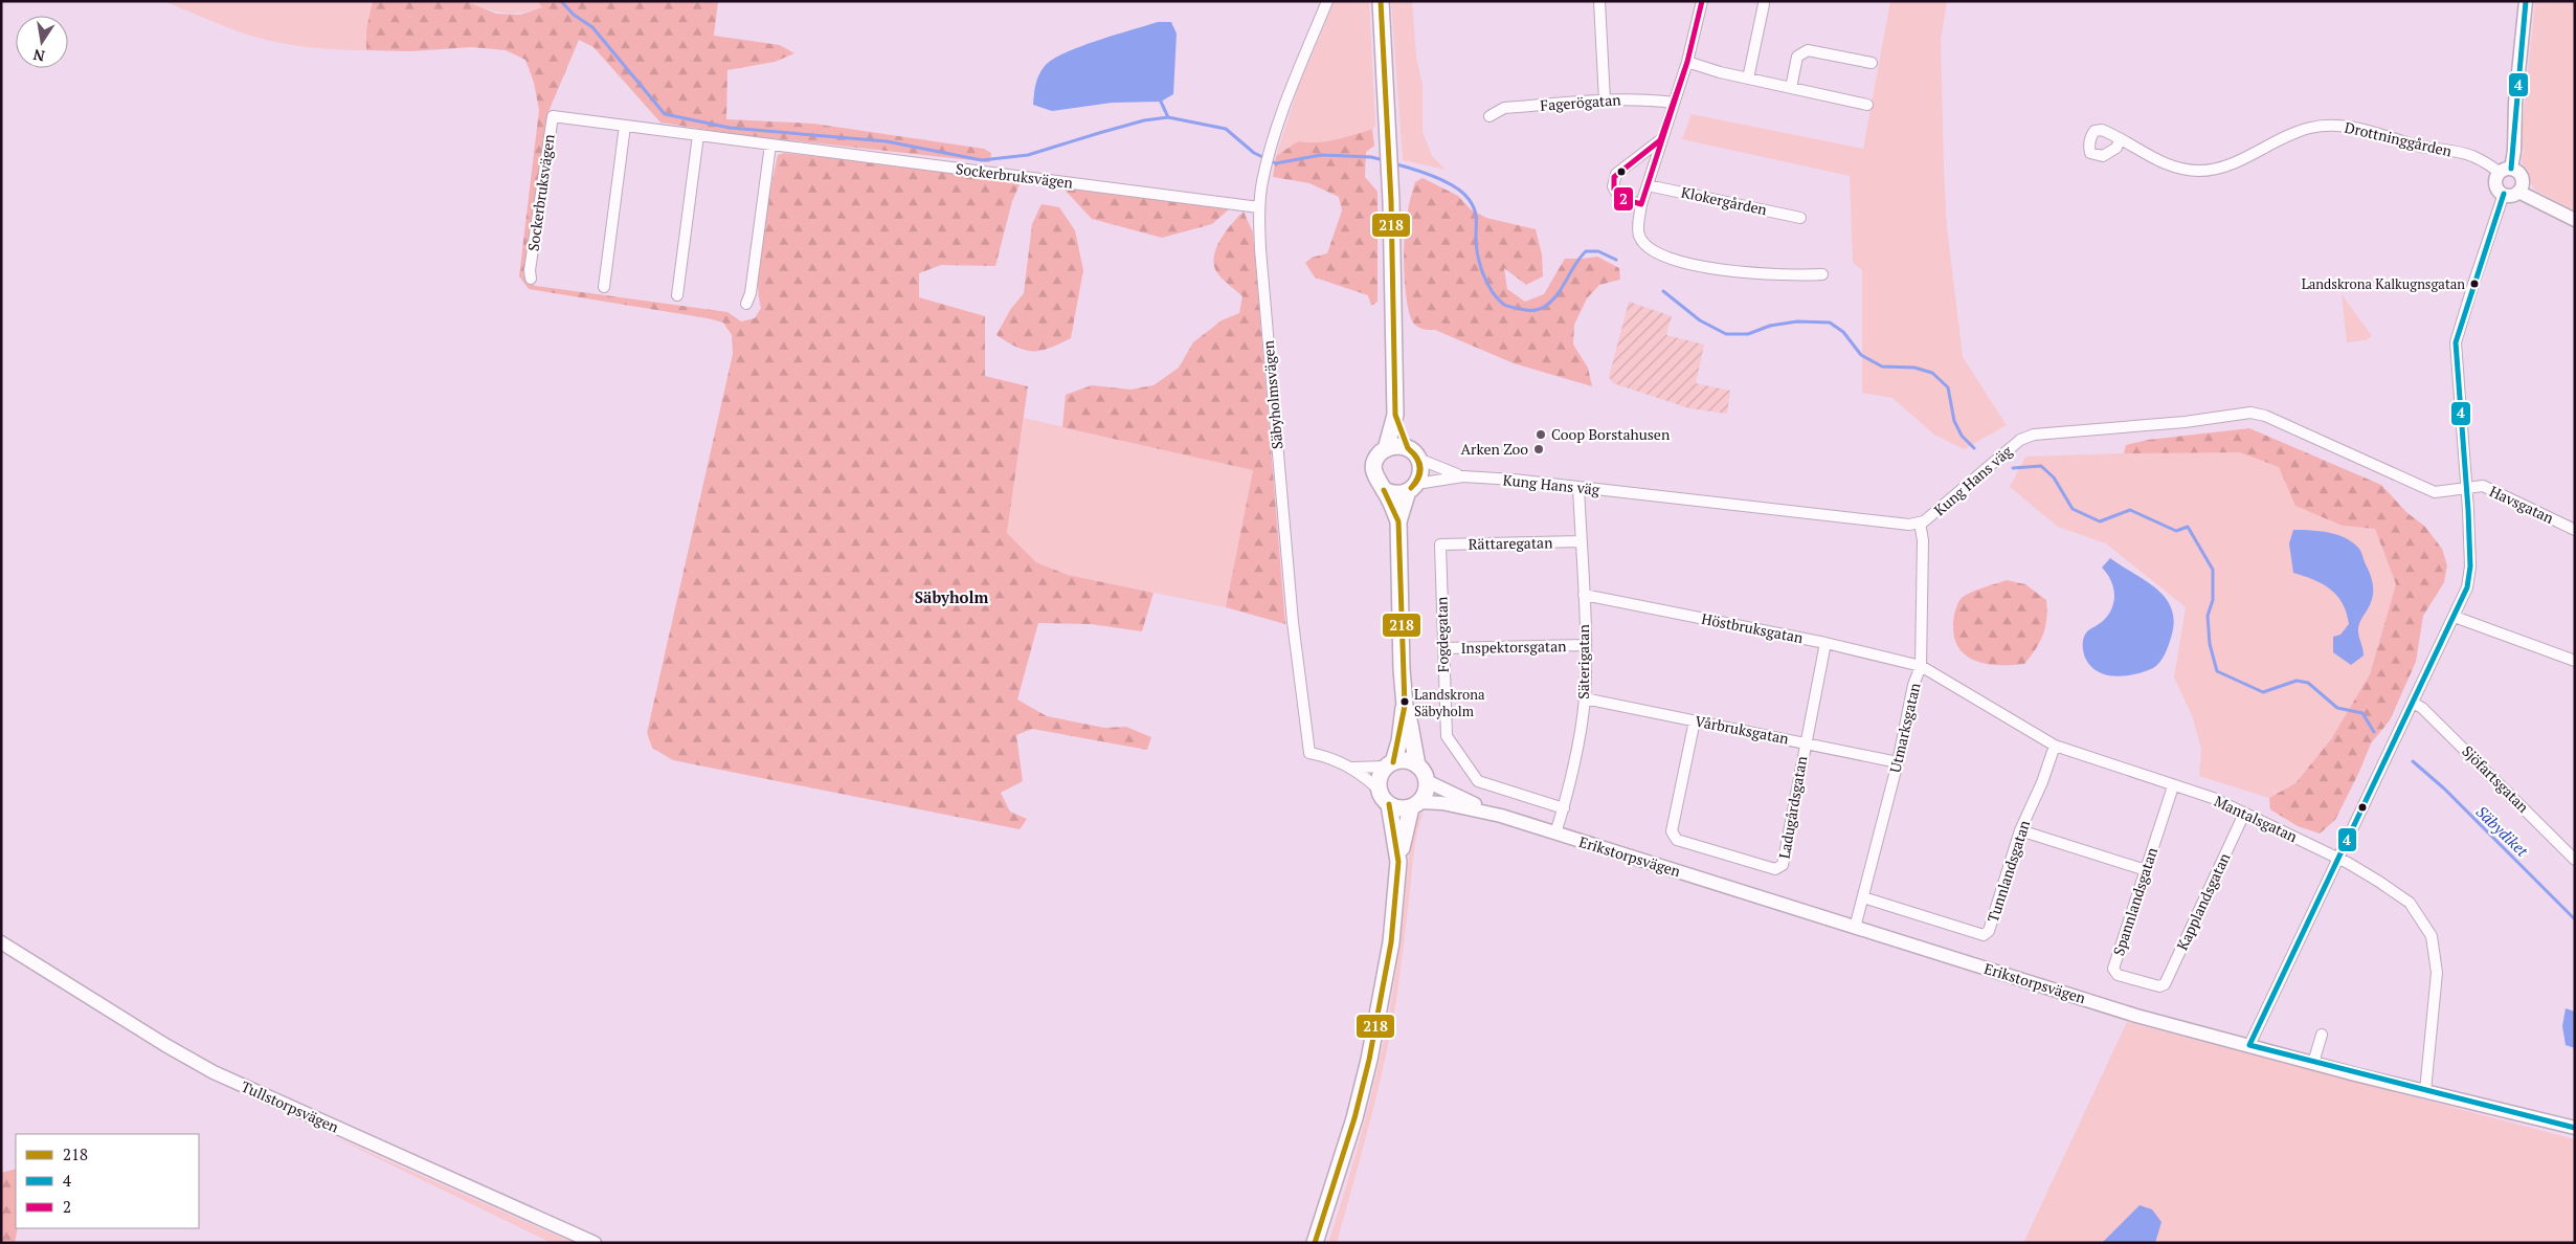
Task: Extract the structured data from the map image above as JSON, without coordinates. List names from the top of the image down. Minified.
{"streets":{"street":["Fagerögatan","Drottninggården","Sockerbruksvägen","Klokergården","Säbyholmsvägen","Kung Hans väg","Havsgatan","Rättaregatan","Höstbruksgatan","Fogdegatan","Inspektorsgatan","Säterigatan","Utmarksgatan","Vårbruksgatan","Sjöfartsgatan","Ladugårdsgatan","Mantalsgatan","Erikstorpsvägen","Tunnlandsgatan","Spannlandsgatan","Kapplandsgatan","Tullstorpsvägen"]},"crossings":[["Sockerbruksvägen","Säbyholmsvägen"],["Säbyholmsvägen","Erikstorpsvägen"],["Kung Hans väg","Havsgatan"],["Kung Hans väg","Säterigatan"],["Kung Hans väg","Utmarksgatan"],["Rättaregatan","Fogdegatan"],["Rättaregatan","Säterigatan"],["Höstbruksgatan","Säterigatan"],["Höstbruksgatan","Utmarksgatan"],["Höstbruksgatan","Ladugårdsgatan"],["Höstbruksgatan","Mantalsgatan"],["Fogdegatan","Inspektorsgatan"],["Fogdegatan","Säterigatan"],["Inspektorsgatan","Säterigatan"],["Säterigatan","Vårbruksgatan"],["Säterigatan","Erikstorpsvägen"],["Utmarksgatan","Vårbruksgatan"],["Utmarksgatan","Mantalsgatan"],["Utmarksgatan","Erikstorpsvägen"],["Utmarksgatan","Tunnlandsgatan"],["Vårbruksgatan","Ladugårdsgatan"],["Mantalsgatan","Erikstorpsvägen"],["Mantalsgatan","Tunnlandsgatan"],["Mantalsgatan","Spannlandsgatan"],["Mantalsgatan","Kapplandsgatan"],["Spannlandsgatan","Kapplandsgatan"]],"districts":["Säbyholm"],"water":["Säbydiket"],"places":["Landskrona Kalkugnsgatan","Coop Borstahusen","Arken Zoo","Landskrona Säbyholm"],"lines":["transit line 218","transit line 4","transit line 2"],"legend":["218","4","2"],"north":"bottom"}
